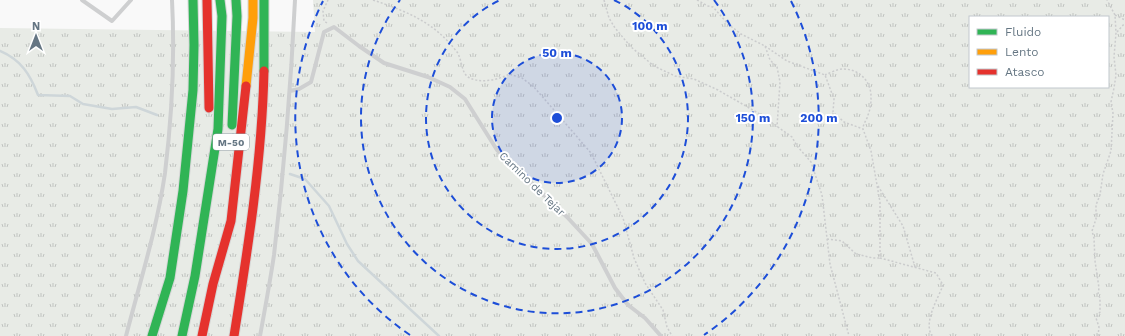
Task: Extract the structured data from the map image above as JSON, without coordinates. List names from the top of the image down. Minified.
{"streets":{"highway":["M-50"],"lane":["Camino de Tejar"]},"legend":["Fluido","Lento","Atasco"],"north":"top","rings":["100 m","50 m","150 m","200 m"]}
